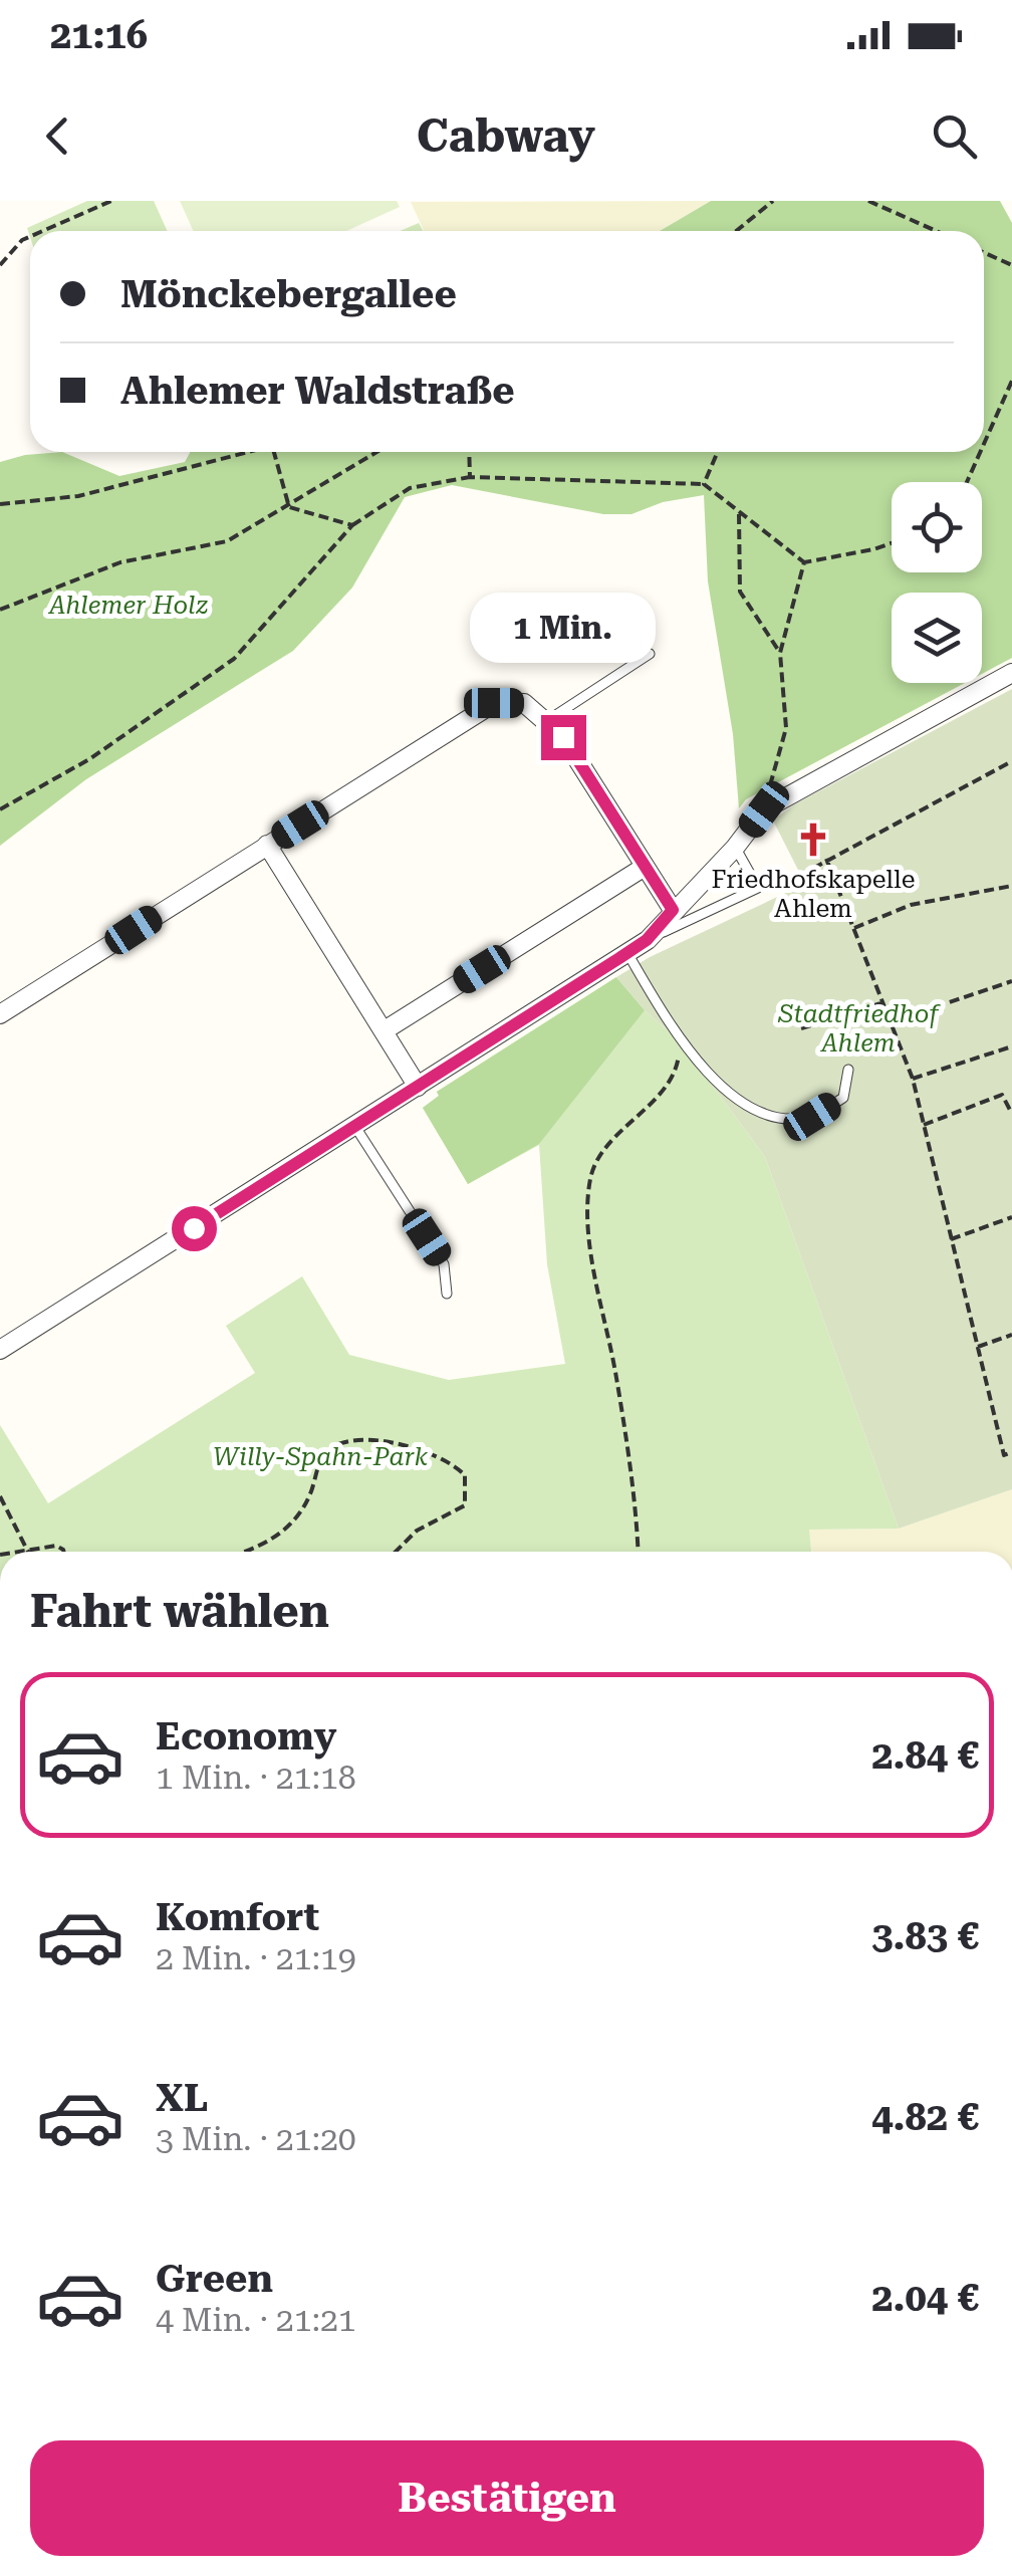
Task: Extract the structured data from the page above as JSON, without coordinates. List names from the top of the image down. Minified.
{"parks":["Ahlemer Holz","Stadtfriedhof Ahlem","Willy-Spahn-Park"],"places":{"church":["Friedhofskapelle Ahlem"]},"page":{"status":"21:16","header":"Cabway","banner":["Mönckebergallee","Ahlemer Waldstraße"],"bubble":"1 Min.","heading":"Fahrt wählen","list":[{"name":"Economy","note":"1 Min. · 21:18","value":"2.84 €"},{"name":"Komfort","note":"2 Min. · 21:19","value":"3.83 €"},{"name":"XL","note":"3 Min. · 21:20","value":"4.82 €"},{"name":"Green","note":"4 Min. · 21:21","value":"2.04 €"}],"buttons":"Bestätigen"}}
